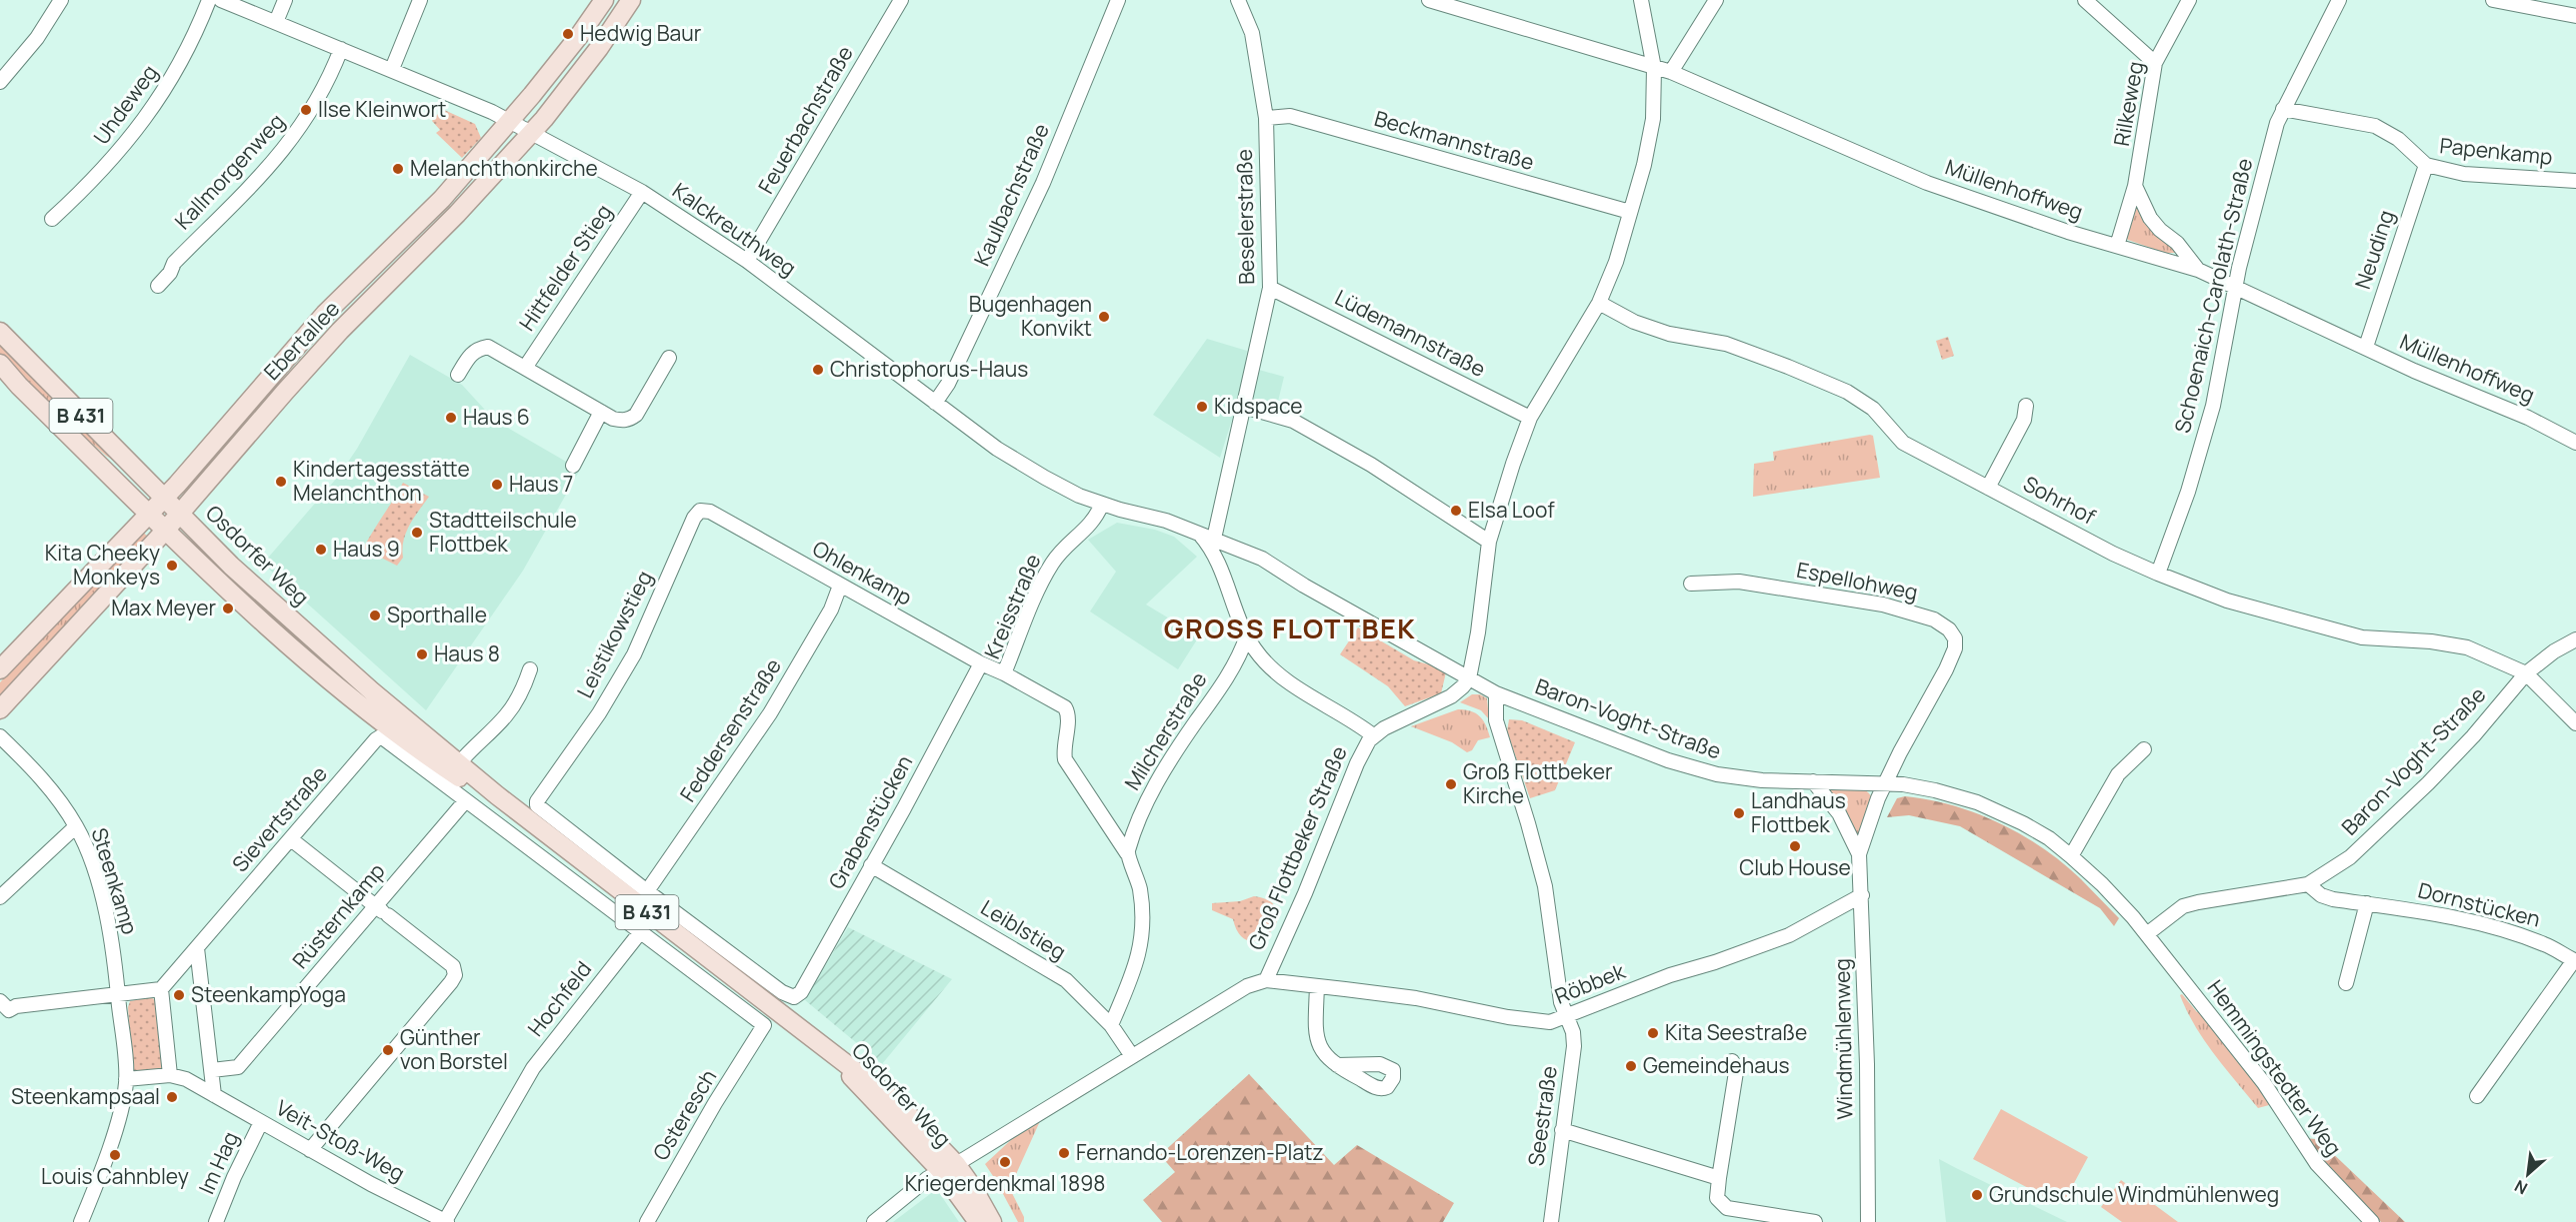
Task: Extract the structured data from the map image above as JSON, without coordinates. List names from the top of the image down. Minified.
{"streets":{"main road":["Ebertallee","B 431","Osdorfer Weg"],"street":["Rilkeweg","Uhdeweg","Feuerbachstraße","Beckmannstraße","Papenkamp","Kallmorgenweg","Müllenhoffweg","Kaulbachstraße","Beselerstraße","Kalckreuthweg","Neuding","Hittfelder Stieg","Schoenaich-Carolath-Straße","Lüdemannstraße","Sohrhof","Ohlenkamp","Espellohweg","Kreisstraße","Leistikowstieg","Baron-Voght-Straße","Feddersenstraße","Milcherstraße","Sievertstraße","Grabenstücken","Groß Flottbeker Straße","Steenkamp","Dornstücken","Rüsternkamp","Leiblstieg","Röbbek","Hochfeld","Windmühlenweg","Hemmingstedter Weg","Osteresch","Seestraße","Veit-Stoß-Weg","Im Hag"]},"crossings":[["Rilkeweg","Müllenhoffweg"],["Feuerbachstraße","Kalckreuthweg"],["Beckmannstraße","Beselerstraße"],["Papenkamp","Neuding"],["Papenkamp","Schoenaich-Carolath-Straße"],["Kallmorgenweg","Kalckreuthweg"],["Müllenhoffweg","Neuding"],["Müllenhoffweg","Schoenaich-Carolath-Straße"],["Kaulbachstraße","Kalckreuthweg"],["Beselerstraße","Lüdemannstraße"],["Beselerstraße","Baron-Voght-Straße"],["Kalckreuthweg","Hittfelder Stieg"],["Kalckreuthweg","Ebertallee"],["Kalckreuthweg","Kreisstraße"],["Kalckreuthweg","Baron-Voght-Straße"],["Schoenaich-Carolath-Straße","Sohrhof"],["Ebertallee","Osdorfer Weg"],["B 431","Osdorfer Weg"],["B 431","Groß Flottbeker Straße"],["Sohrhof","Baron-Voght-Straße"],["Osdorfer Weg","Groß Flottbeker Straße"],["Ohlenkamp","Kreisstraße"],["Ohlenkamp","Leistikowstieg"],["Ohlenkamp","Feddersenstraße"],["Ohlenkamp","Grabenstücken"],["Espellohweg","Baron-Voght-Straße"],["Espellohweg","Windmühlenweg"],["Kreisstraße","Milcherstraße"],["Leistikowstieg","Feddersenstraße"],["Baron-Voght-Straße","Groß Flottbeker Straße"],["Baron-Voght-Straße","Dornstücken"],["Baron-Voght-Straße","Windmühlenweg"],["Baron-Voght-Straße","Hemmingstedter Weg"],["Baron-Voght-Straße","Seestraße"],["Grabenstücken","Leiblstieg"],["Groß Flottbeker Straße","Leiblstieg"],["Groß Flottbeker Straße","Röbbek"],["Röbbek","Windmühlenweg"],["Röbbek","Seestraße"],["Hochfeld","Osteresch"],["Hochfeld","Veit-Stoß-Weg"],["Veit-Stoß-Weg","Im Hag"]],"districts":["GROSS FLOTTBEK"],"places":["Hedwig Baur","Ilse Kleinwort","Melanchthonkirche","Bugenhagen Konvikt","Christophorus-Haus","Kidspace","Haus 6","Kindertagesstätte Melanchthon","Haus 7","Elsa Loof","Stadtteilschule Flottbek","Haus 9","Kita Cheeky Monkeys","Max Meyer","Sporthalle","Haus 8","Groß Flottbeker Kirche","Landhaus Flottbek","Club House","SteenkampYoga","Kita Seestraße","Günther von Borstel","Gemeindehaus","Steenkampsaal","Fernando-Lorenzen-Platz","Louis Cahnbley","Kriegerdenkmal 1898","Grundschule Windmühlenweg"],"north":"bottom left"}
